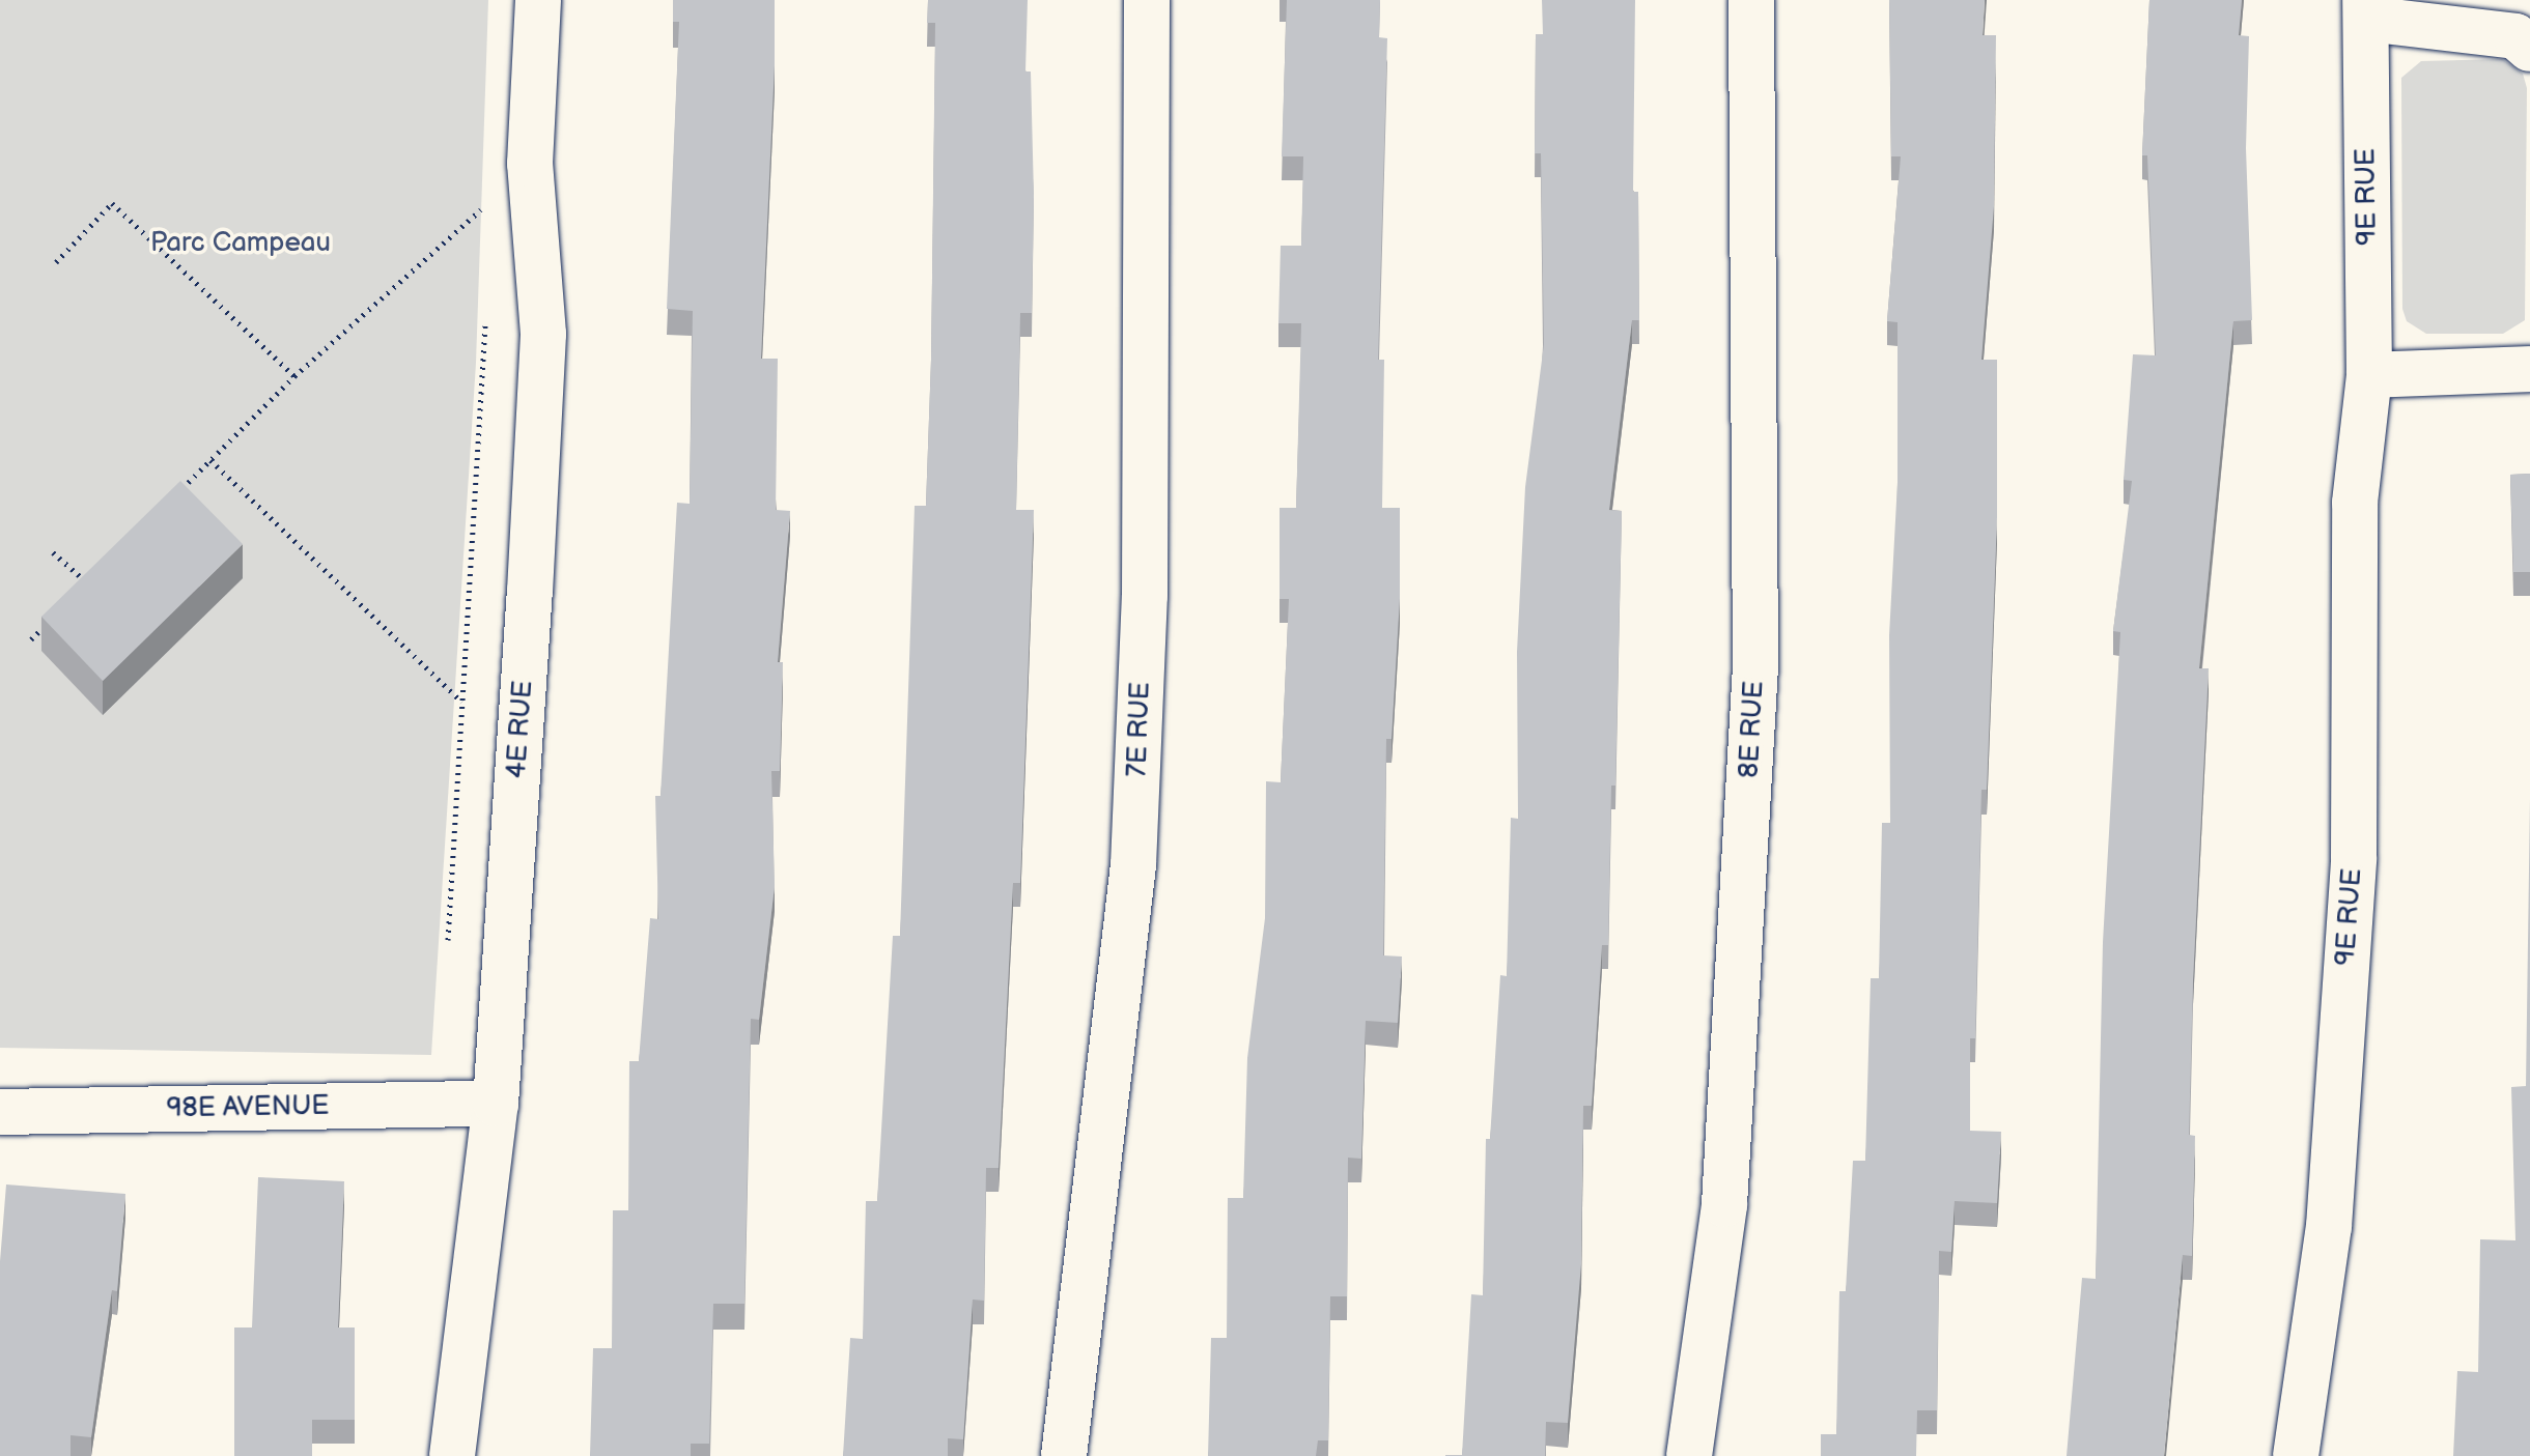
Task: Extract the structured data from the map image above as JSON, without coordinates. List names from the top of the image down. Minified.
{"streets":{"street":["9E RUE","4E RUE","7E RUE","8E RUE","98E AVENUE"]},"crossings":[["4E RUE","98E AVENUE"]],"parks":["Parc Campeau"]}
